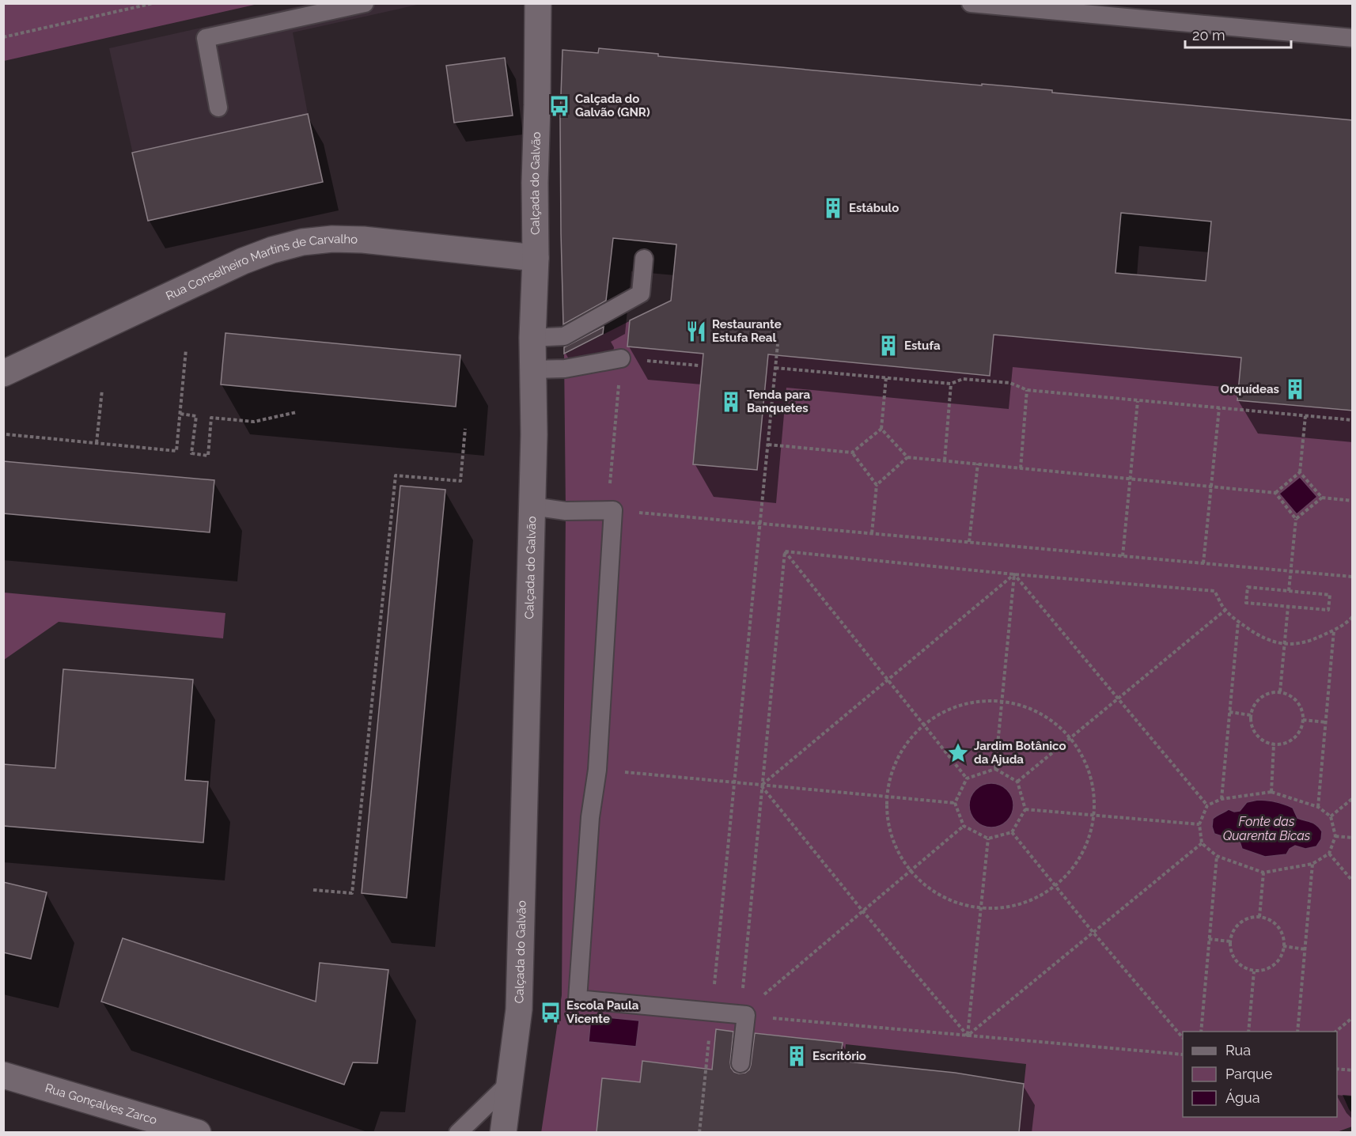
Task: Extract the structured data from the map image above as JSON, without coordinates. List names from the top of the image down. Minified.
{"streets":{"street":["Calçada do Galvão","Rua Conselheiro Martins de Carvalho","Rua Gonçalves Zarco"]},"crossings":[["Calçada do Galvão","Rua Conselheiro Martins de Carvalho"]],"water":["Fonte das Quarenta Bicas"],"places":{"bus stop":["Calçada do Galvão (GNR)","Escola Paula Vicente"],"building":["Estábulo","Estufa","Orquídeas","Tenda para Banquetes","Escritório"],"restaurant":["Restaurante Estufa Real"],"place":["Jardim Botânico da Ajuda"]},"legend":["Rua","Parque","Água"],"scale_bar":"20 m"}
